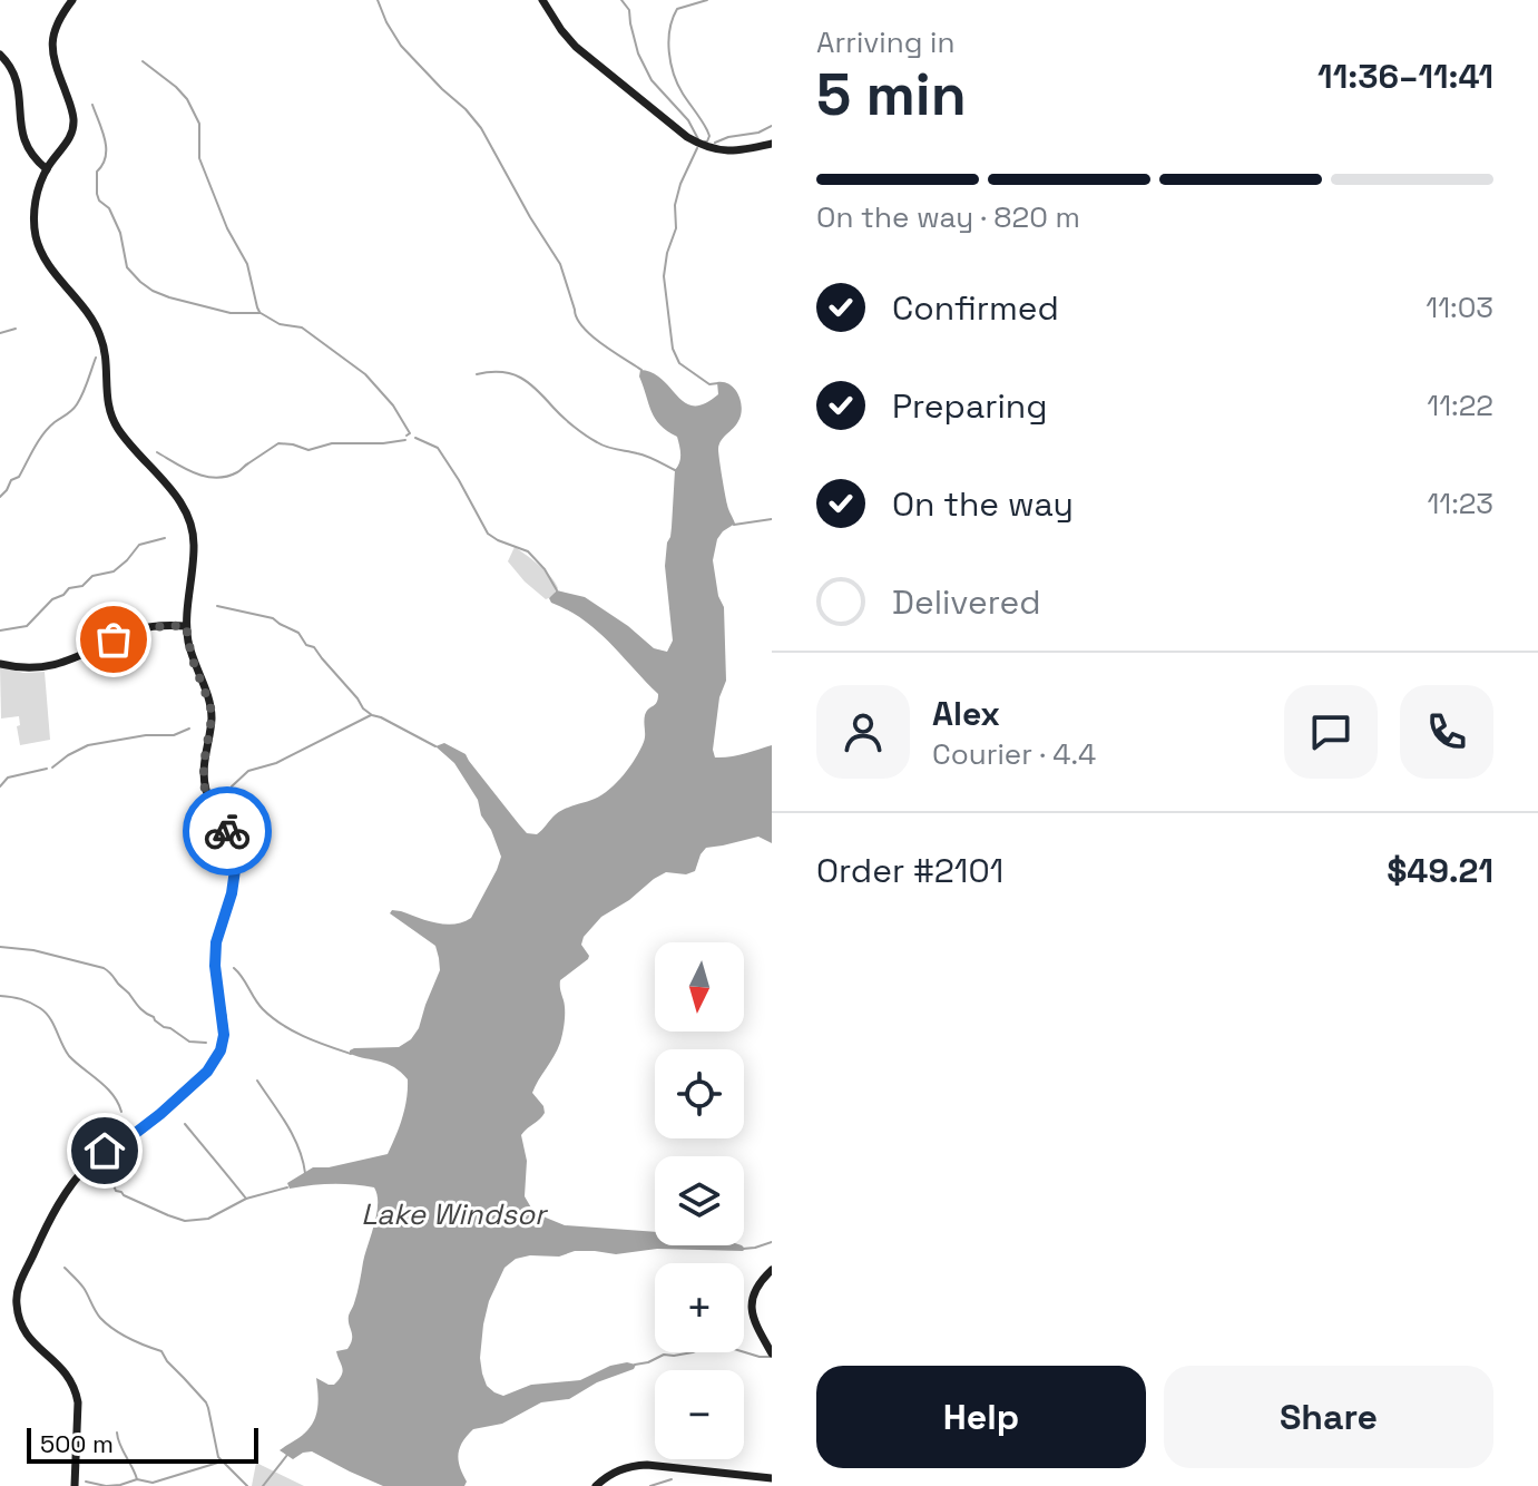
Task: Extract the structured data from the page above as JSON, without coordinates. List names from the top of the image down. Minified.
{"water":["Lake Windsor"],"scale_bar":"500 m","north":"bottom","page":{"heading":["5 min","Arriving in","11:36–11:41"],"panel":["Alex","Courier · 4.4","Order #2101","$49.21"],"bar":"On the way · 820 m","list":[["Confirmed","11:03"],["Preparing","11:22"],["On the way","11:23"],"Delivered"],"map_buttons":["+","−"],"buttons":["Help","Share"],"scale":"500 m"}}
